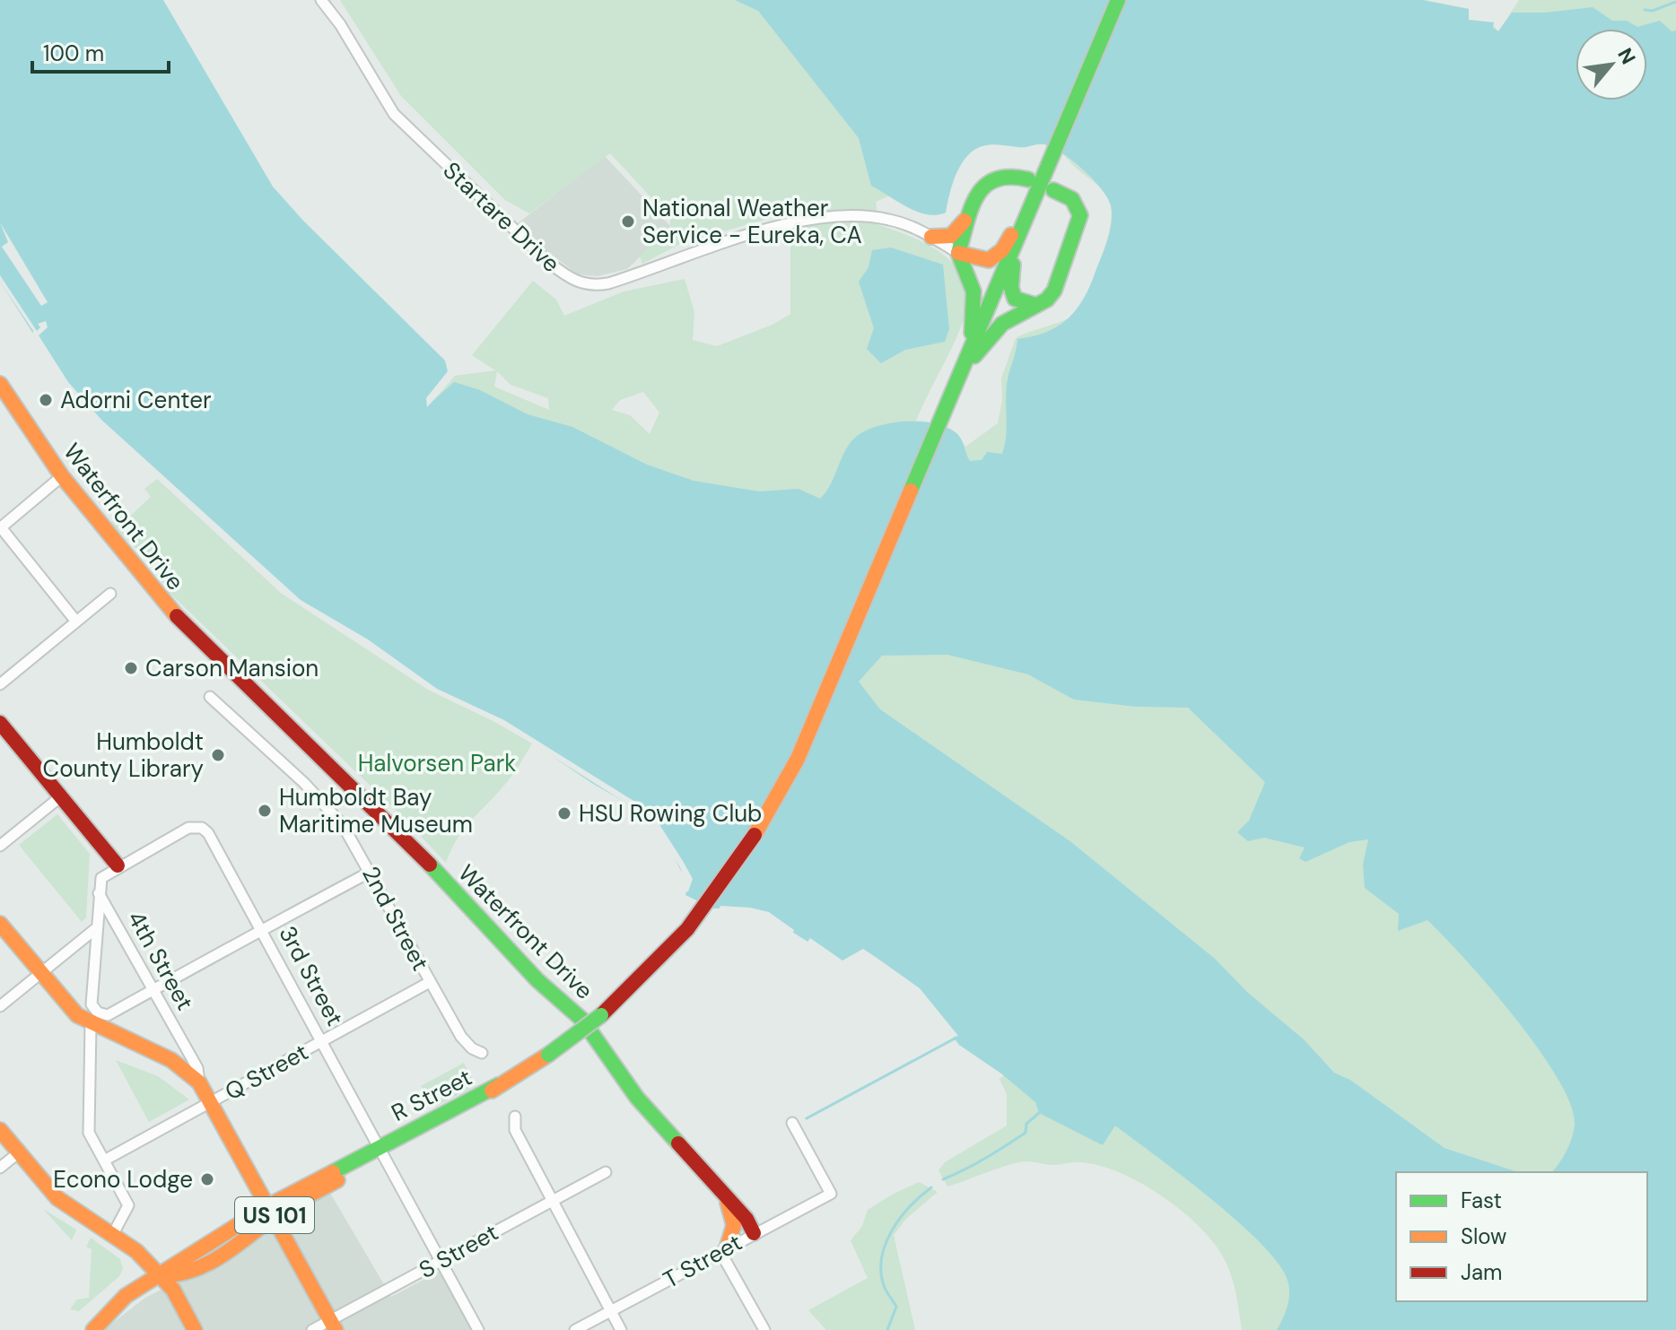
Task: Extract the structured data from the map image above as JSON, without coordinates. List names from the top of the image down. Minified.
{"streets":{"main road":["Waterfront Drive","4th Street","R Street","US 101"],"street":["Startare Drive","2nd Street","3rd Street","Q Street","S Street","T Street"]},"crossings":[["Waterfront Drive","T Street"],["2nd Street","Q Street"],["4th Street","Q Street"],["4th Street","R Street"],["4th Street","S Street"],["3rd Street","Q Street"],["3rd Street","R Street"],["3rd Street","S Street"]],"parks":["Halvorsen Park"],"places":["National Weather Service - Eureka, CA","Adorni Center","Carson Mansion","Humboldt County Library","Humboldt Bay Maritime Museum","HSU Rowing Club","Econo Lodge"],"legend":["Fast","Slow","Jam"],"scale_bar":"100 m","north":"top right"}
